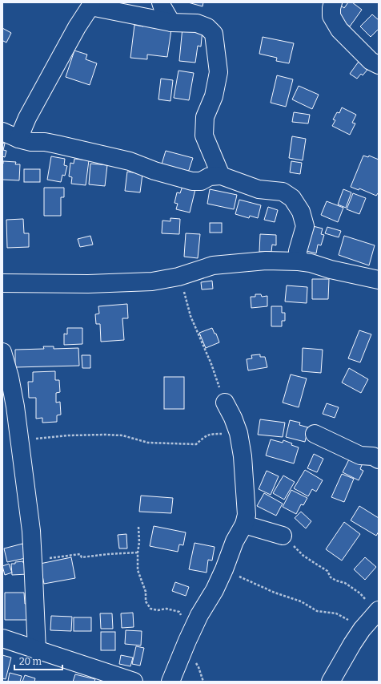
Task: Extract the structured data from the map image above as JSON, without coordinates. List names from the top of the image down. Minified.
{"scale_bar":"20 m"}
